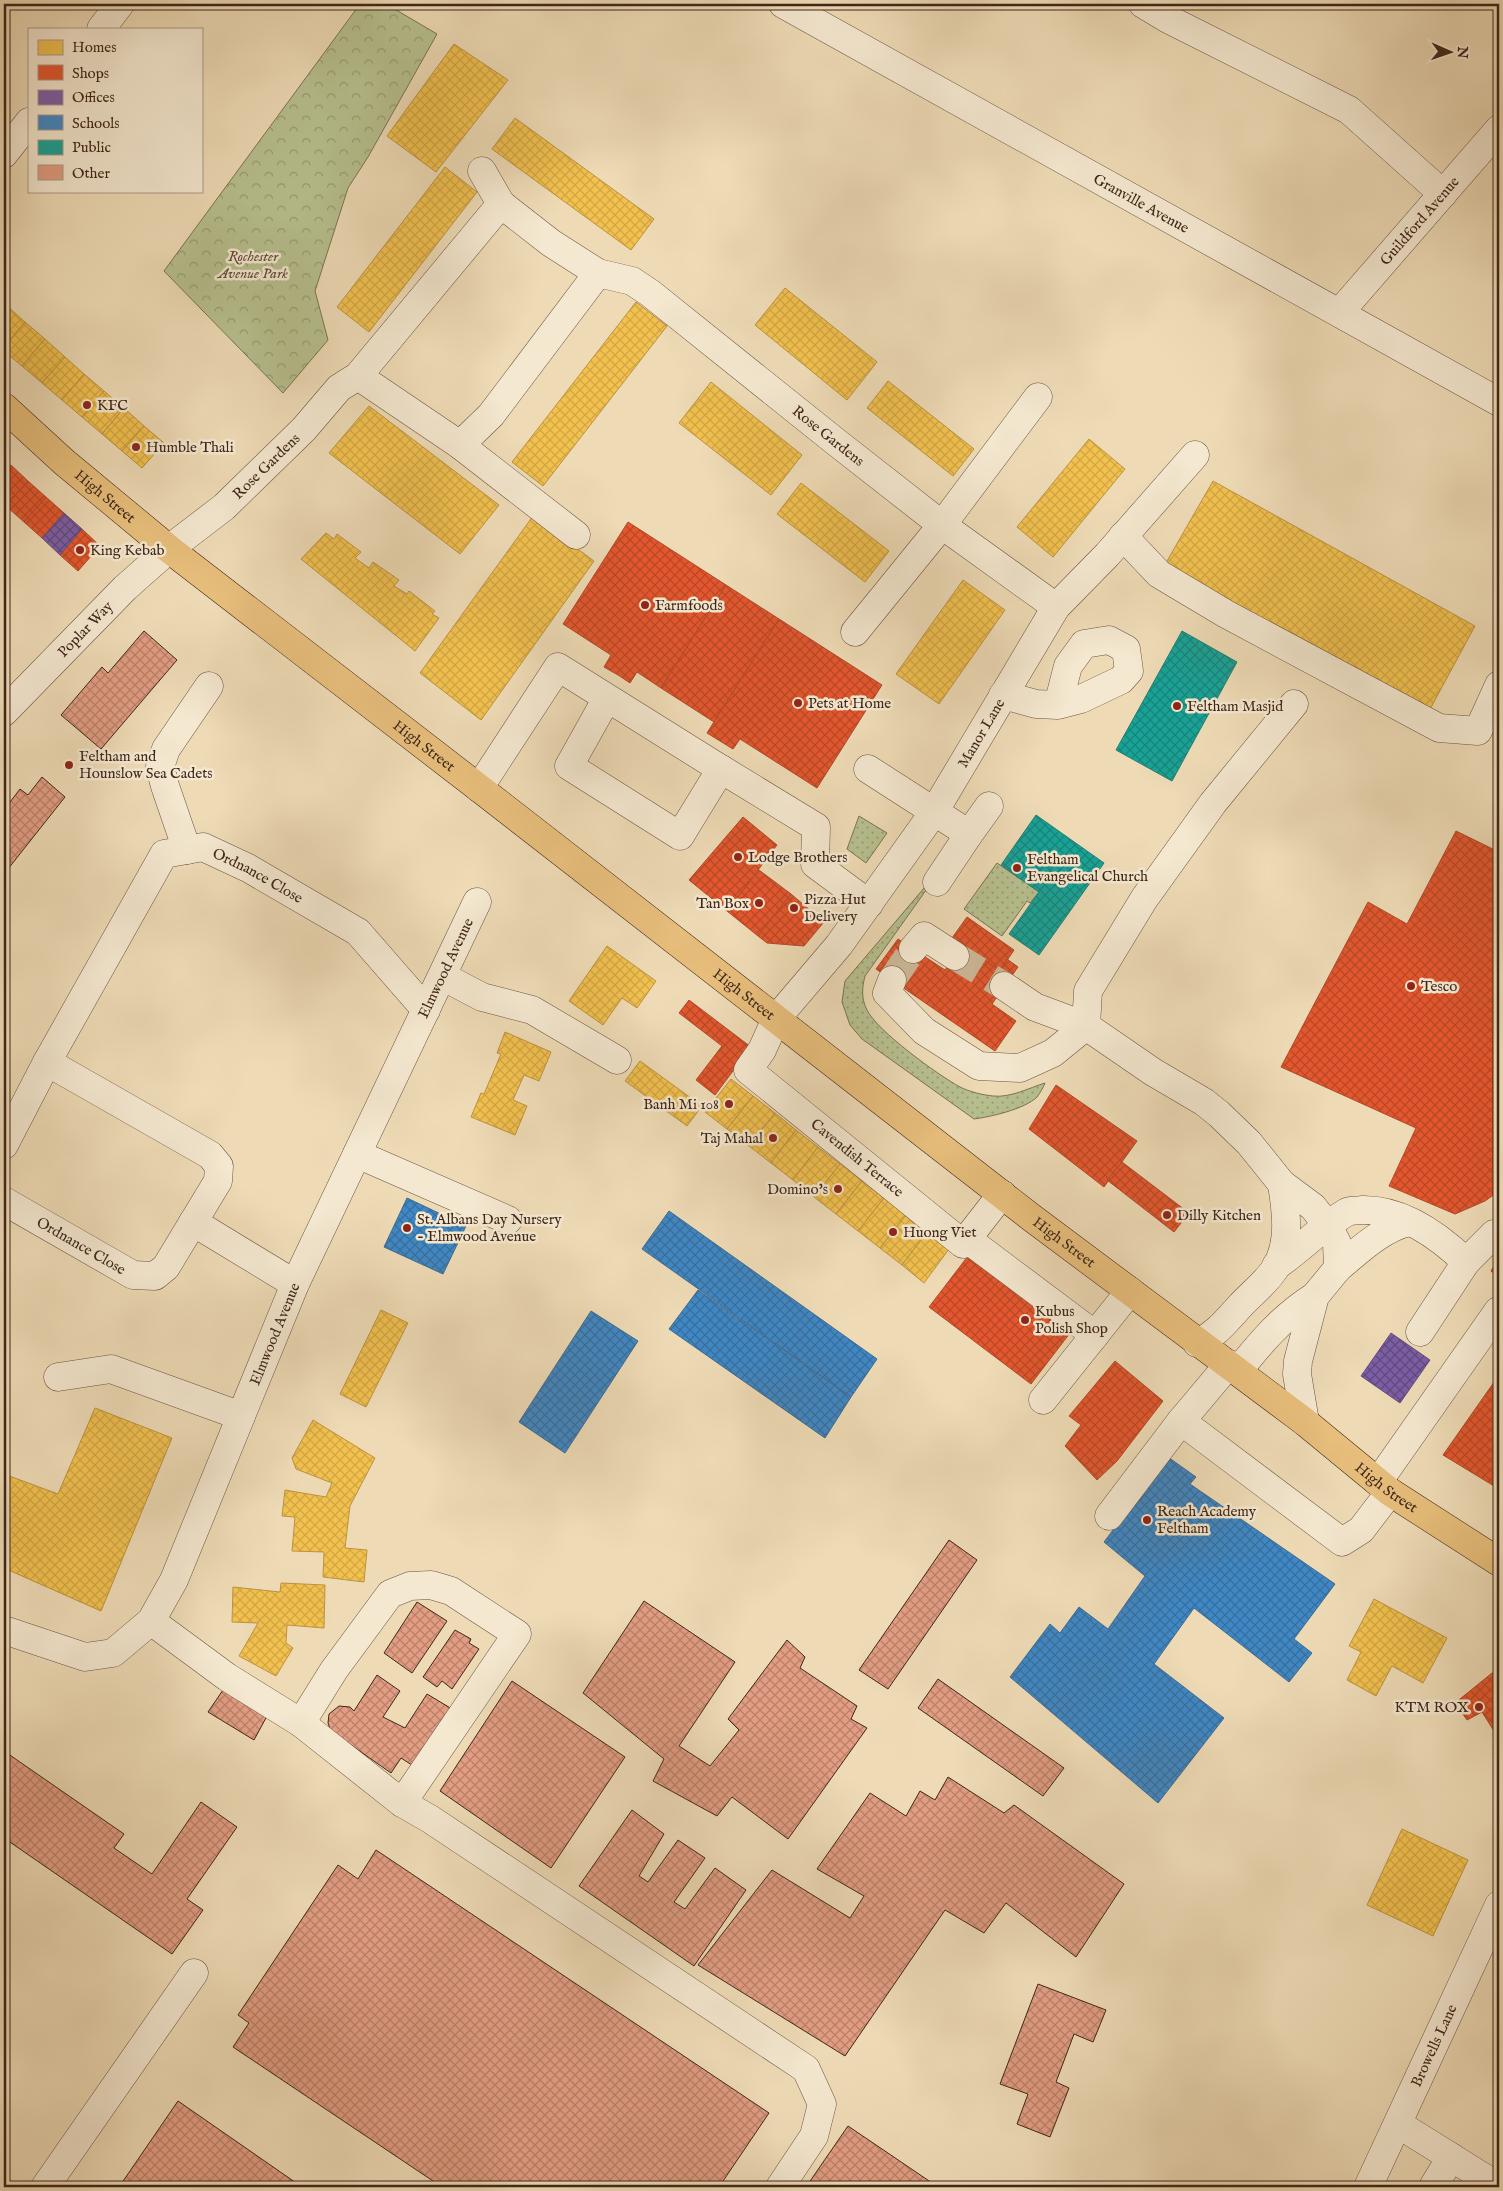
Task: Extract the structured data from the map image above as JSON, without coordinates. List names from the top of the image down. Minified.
{"streets":{"main road":["High Street"],"street":["Granville Avenue","Guildford Avenue","Rose Gardens","Poplar Way","Manor Lane","Ordnance Close","Elmwood Avenue","Cavendish Terrace","Browells Lane"]},"crossings":[["Granville Avenue","Guildford Avenue"],["Rose Gardens","High Street"],["Rose Gardens","Poplar Way"],["Rose Gardens","Manor Lane"],["High Street","Poplar Way"],["High Street","Manor Lane"],["High Street","Cavendish Terrace"],["Manor Lane","Cavendish Terrace"],["Ordnance Close","Elmwood Avenue"]],"parks":["Rochester Avenue Park"],"places":["KFC","Humble Thali","King Kebab","Farmfoods","Pets at Home","Feltham Masjid","Feltham and Hounslow Sea Cadets","Lodge Brothers","Feltham Evangelical Church","Tan Box","Pizza Hut Delivery","Tesco","Banh Mi 108","Taj Mahal","Domino's","Dilly Kitchen","St. Albans Day Nursery - Elmwood Avenue","Huong Viet","Kubus Polish Shop","Reach Academy Feltham","KTM ROX"],"legend":["Homes","Shops","Offices","Schools","Public","Other"],"north":"right"}
